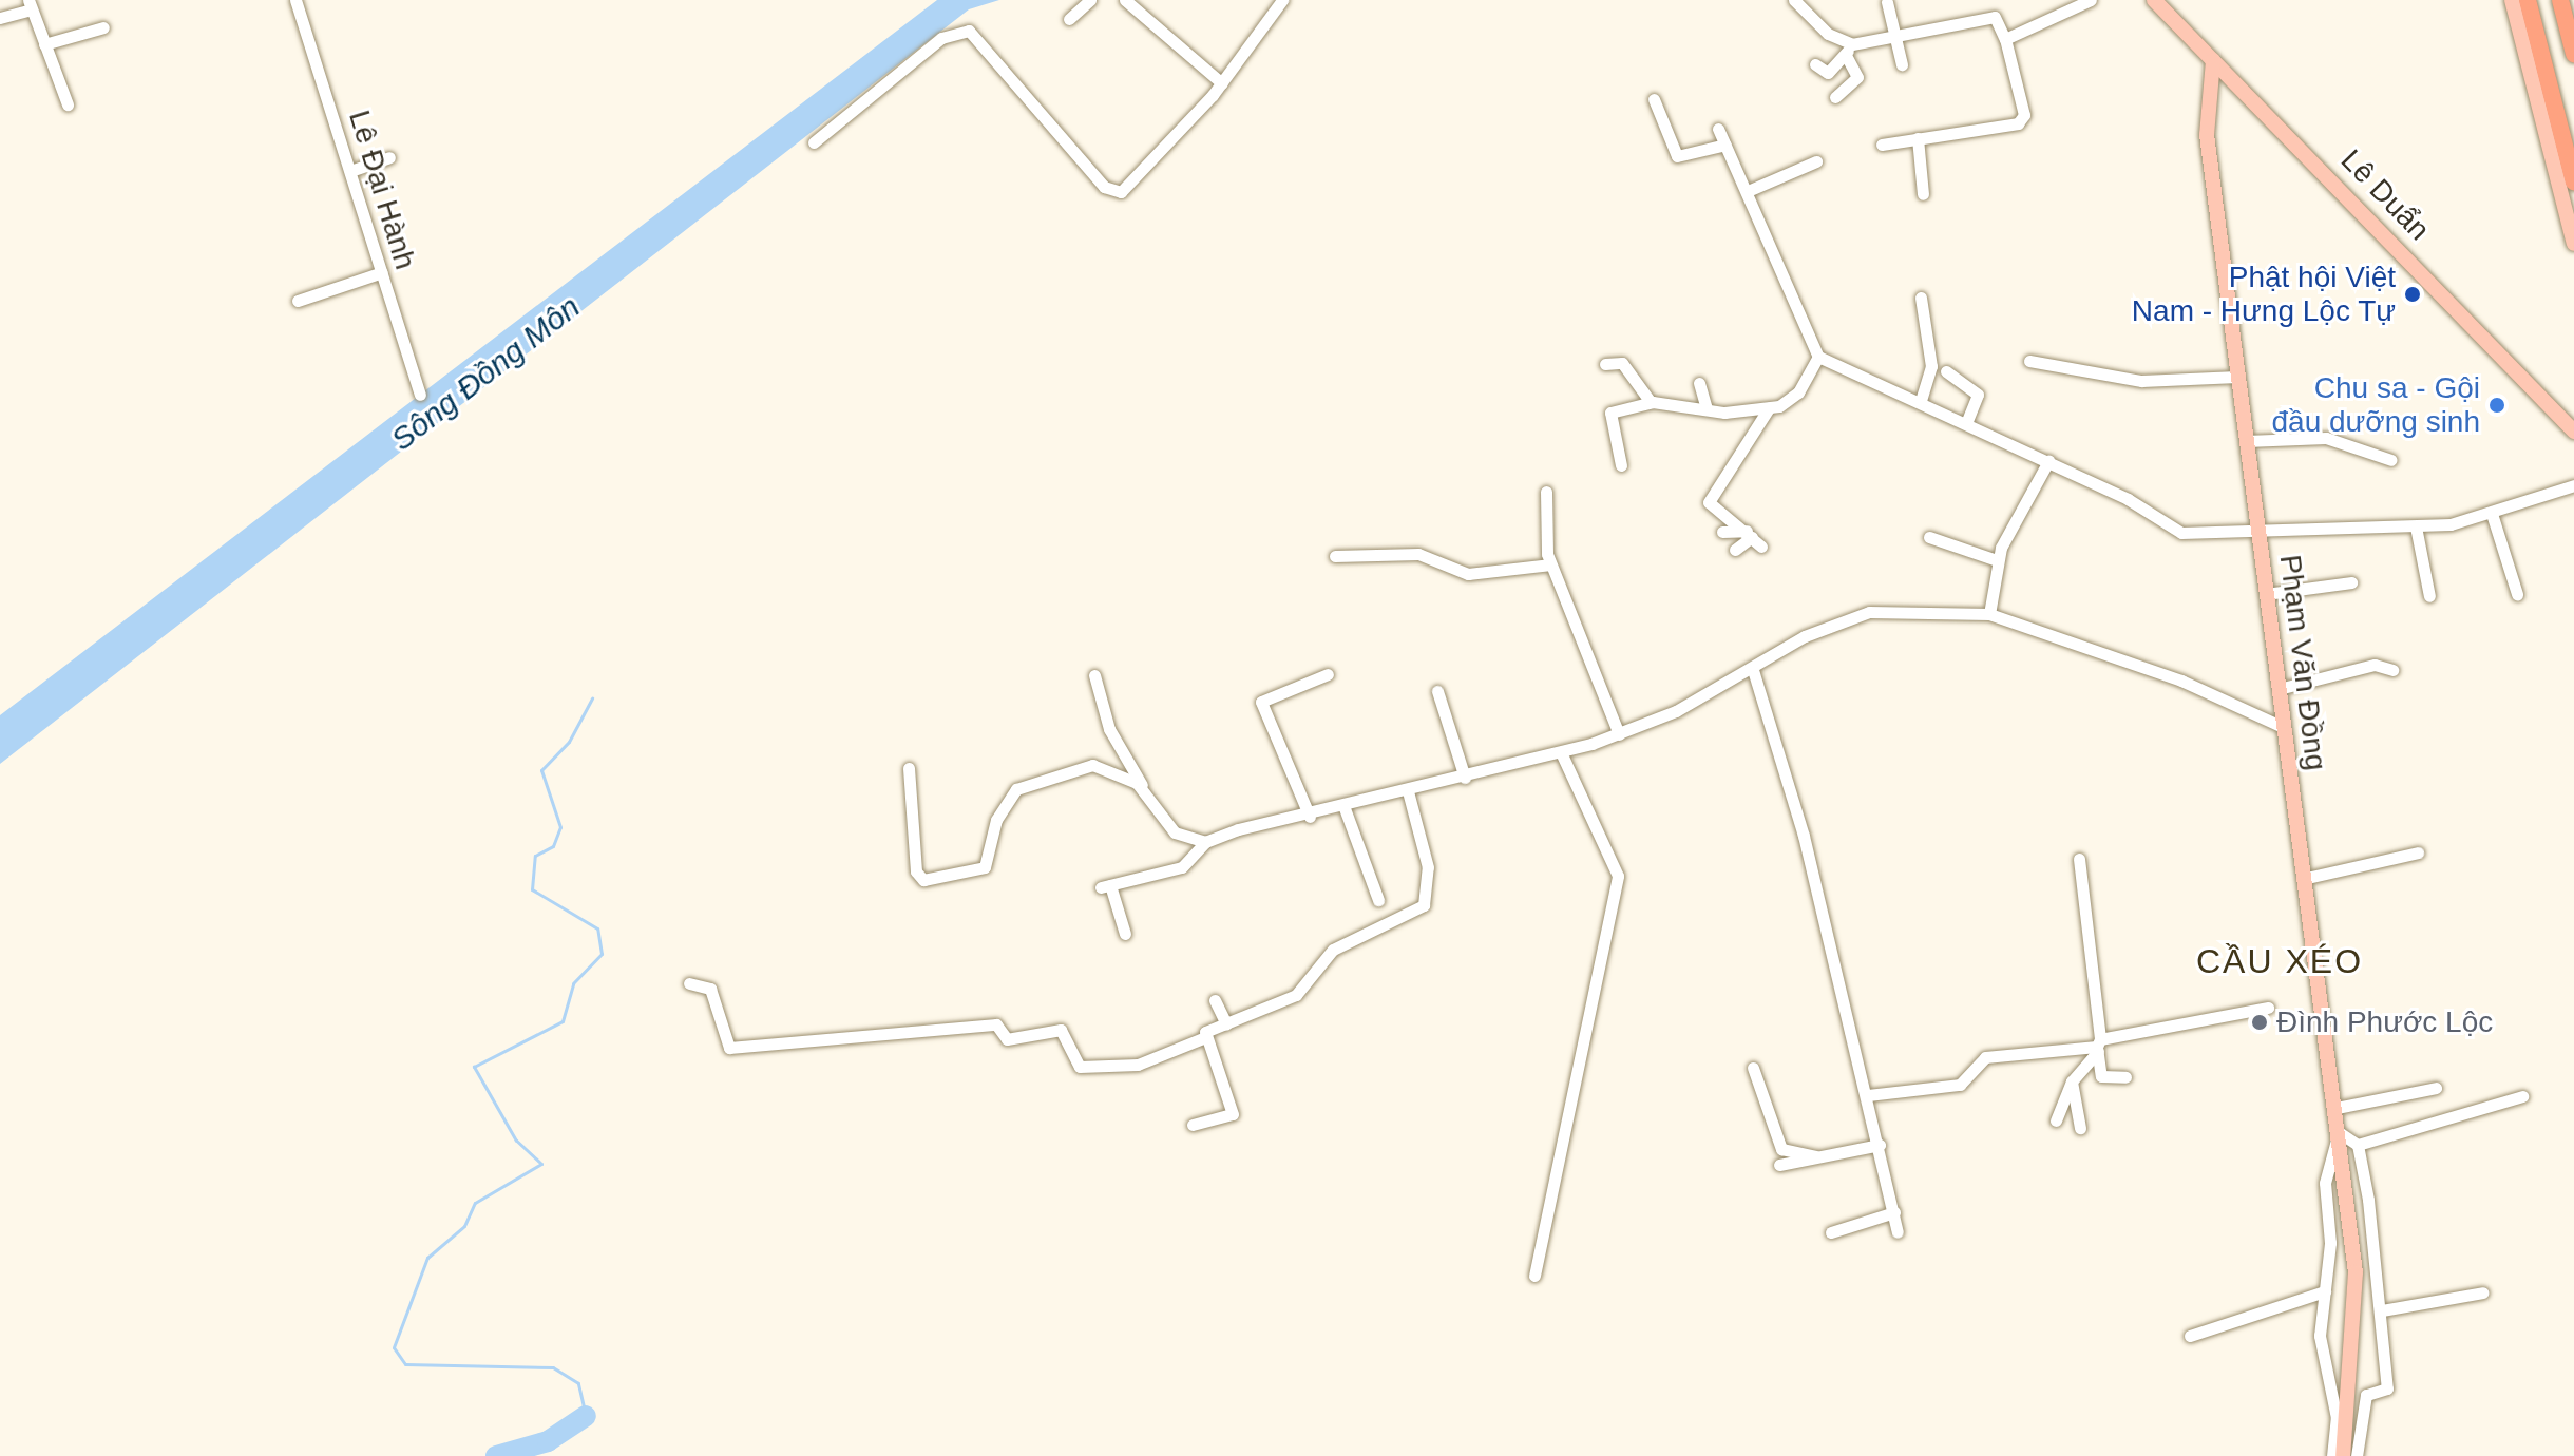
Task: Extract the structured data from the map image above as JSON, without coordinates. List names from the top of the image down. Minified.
{"streets":{"main road":["Lê Duẩn","Phạm Văn Đồng"],"street":["Lê Đại Hành"]},"crossings":[["Lê Duẩn","Phạm Văn Đồng"]],"districts":["CẦU XÉO"],"water":["Sông Đồng Môn"],"places":["Phật hội Việt Nam - Hưng Lộc Tự","Chu sa - Gội đầu dưỡng sinh","Đình Phước Lộc"]}
